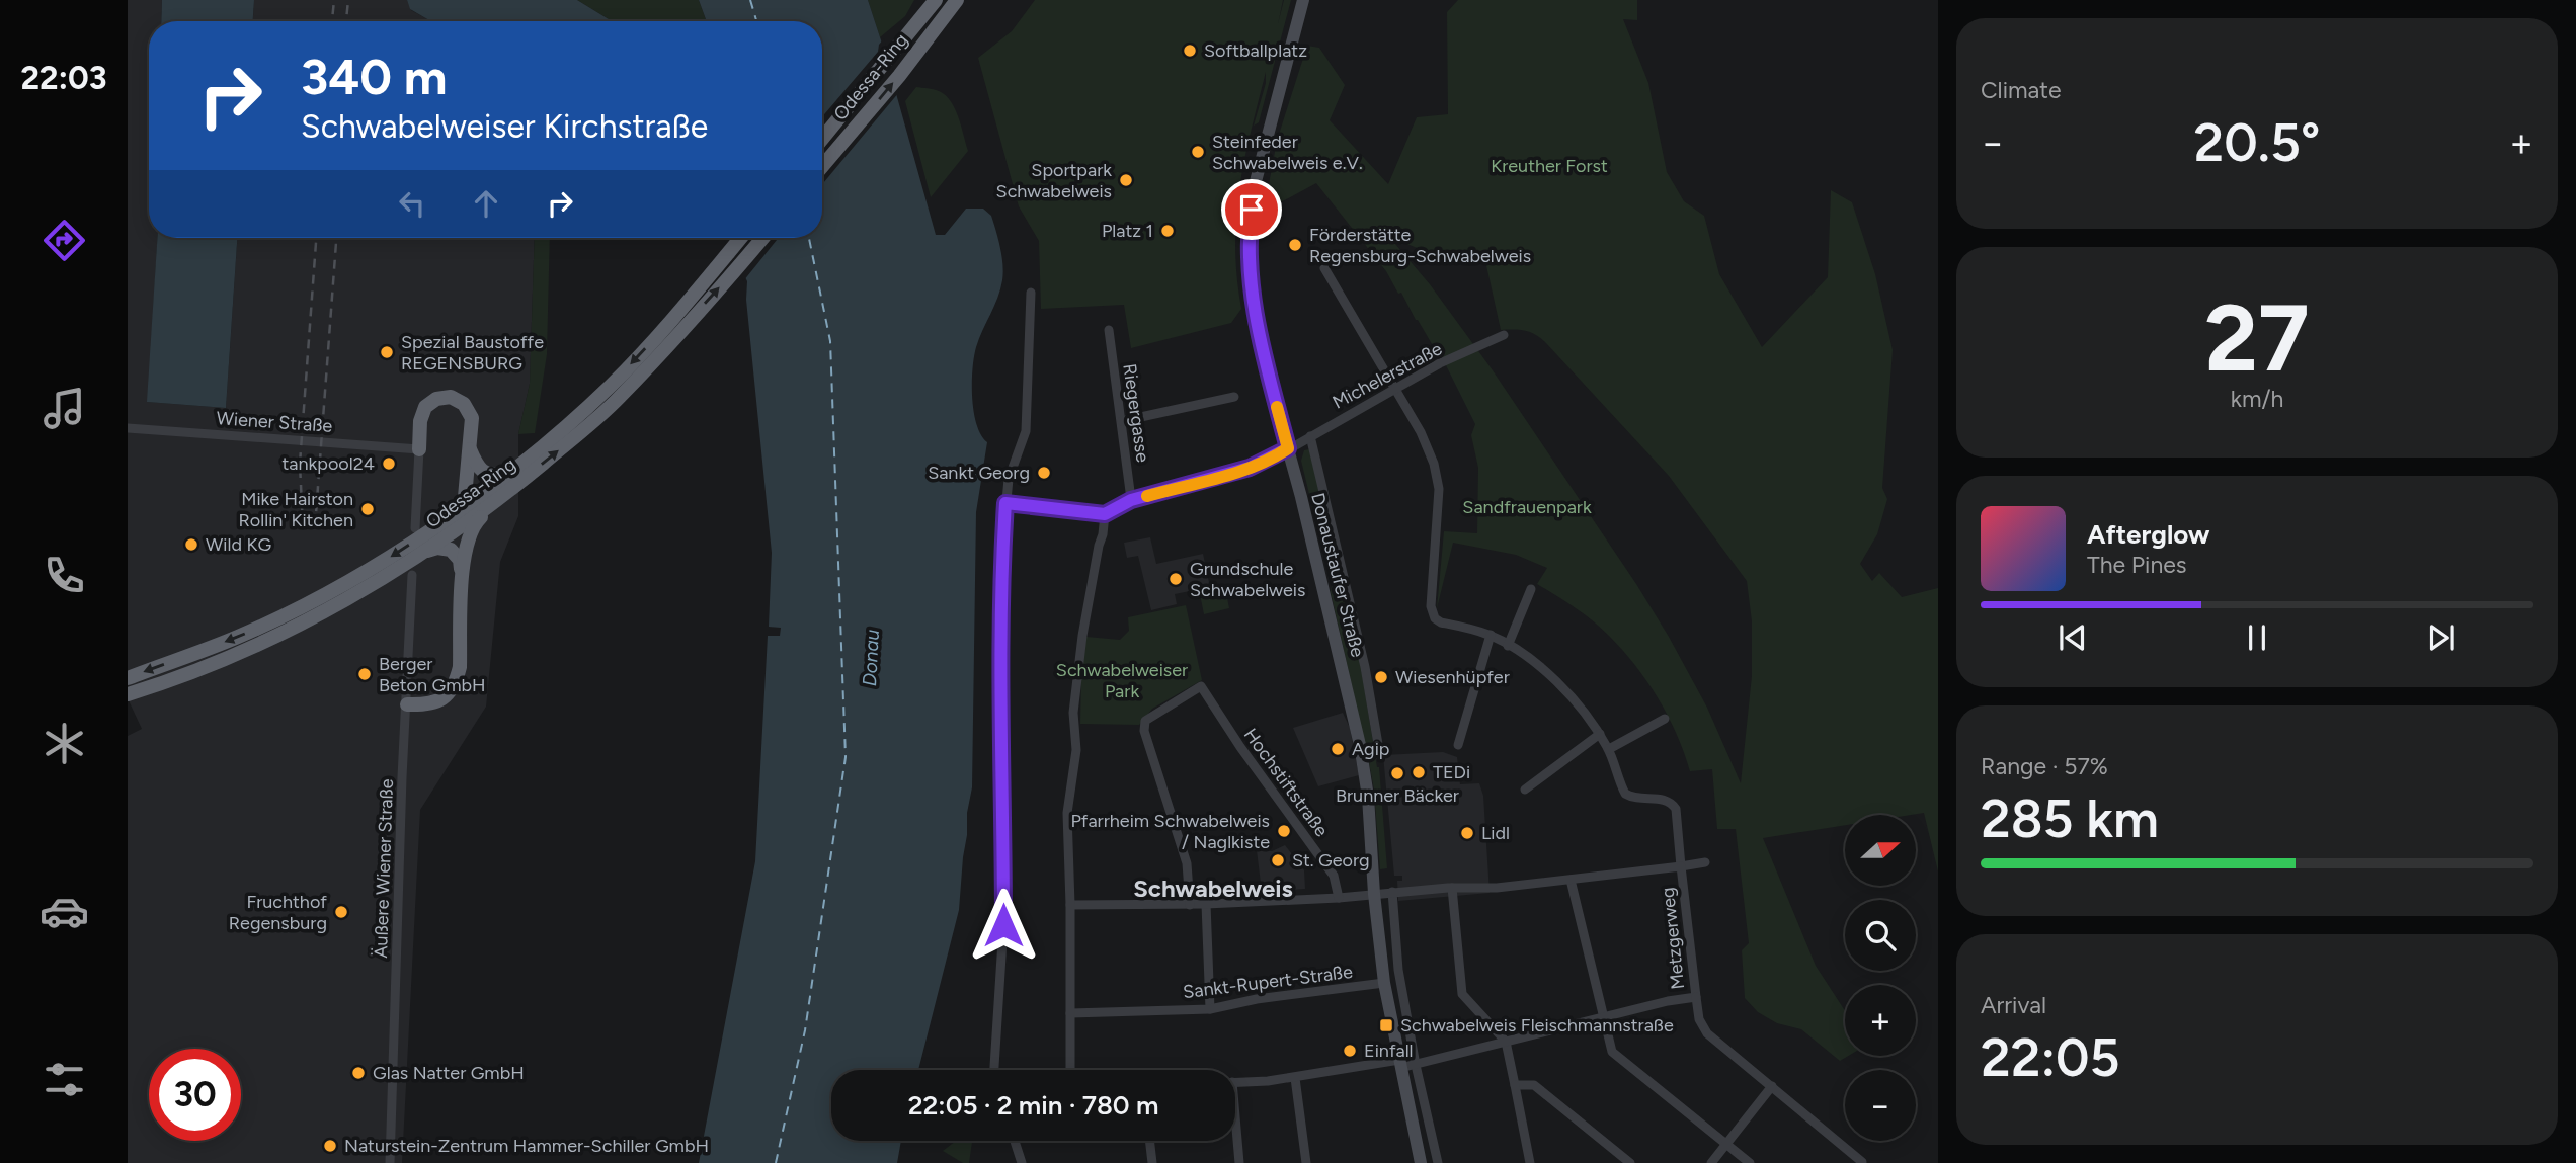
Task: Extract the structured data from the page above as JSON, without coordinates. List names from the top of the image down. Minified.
{"streets":{"highway":["Odessa-Ring"],"main road":["Donaustaufer Straße"],"street":["Michelerstraße","Riegergasse","Wiener Straße","Hochstiftstraße","Äußere Wiener Straße","Metzgerweg","Sankt-Rupert-Straße"]},"crossings":[["Michelerstraße","Riegergasse"],["Michelerstraße","Donaustaufer Straße"],["Donaustaufer Straße","Metzgerweg"],["Donaustaufer Straße","Sankt-Rupert-Straße"],["Hochstiftstraße","Metzgerweg"]],"districts":["Schwabelweis"],"water":["Donau"],"parks":["Kreuther Forst","Sandfrauenpark","Schwabelweiser Park"],"places":{"other":["Softballplatz","Steinfeder Schwabelweis e.V.","Sportpark Schwabelweis","Platz 1","Förderstätte Regensburg-Schwabelweis","Spezial Baustoffe REGENSBURG","tankpool24","Sankt Georg","Mike Hairston Rollin' Kitchen","Wild KG","Grundschule Schwabelweis","Berger Beton GmbH","Wiesenhüpfer","Agip","TEDi","Brunner Bäcker","Pfarrheim Schwabelweis / Naglkiste","Lidl","St. Georg","Fruchthof Regensburg","Einfall","Glas Natter GmbH","Naturstein-Zentrum Hammer-Schiller GmbH"],"transit":["Schwabelweis Fleischmannstraße"]},"north":"right","page":{"tabs":"22:03","tile":["Climate",["27","km/h"],["Range · 57%","285 km"],["Arrival","22:05"]],"turn":["340 m","Schwabelweiser Kirchstraße"],"heat":["−","20.5°","+"],"song":["Afterglow","The Pines"],"map_buttons":["+","−"],"limit":"30","trip":"22:05 · 2 min · 780 m"}}
